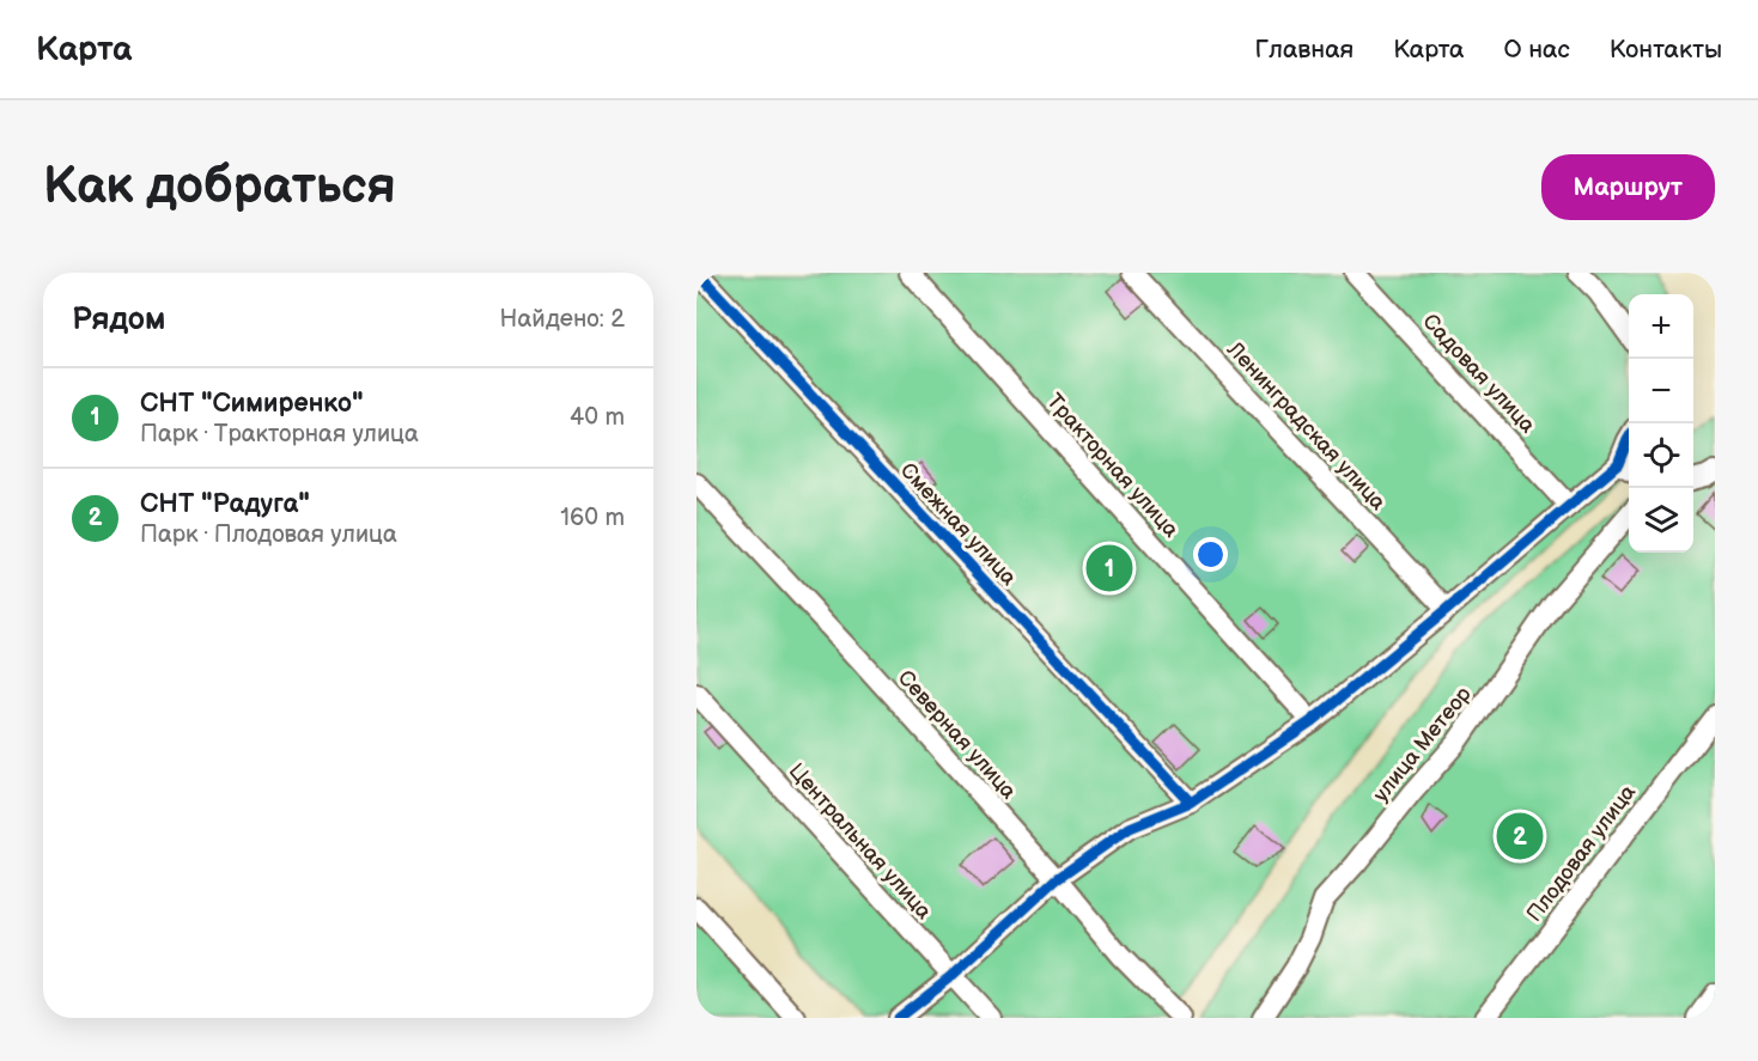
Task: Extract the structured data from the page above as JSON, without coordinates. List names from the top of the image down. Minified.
{"streets":{"street":["Садовая улица","Ленинградская улица","Тракторная улица","Смежная улица","Северная улица","улица Метеор","Центральная улица","Плодовая улица"]},"page":{"header":"Карта","nav":["Главная","Карта","О нас","Контакты"],"buttons":"Маршрут","title":"Как добраться","heading":["Рядом","Найдено: 2"],"map_buttons":["+","−"],"list":[{"mark":"1","name":"СНТ \"Симиренко\"","note":"Парк · Тракторная улица","value":"40 m"},{"mark":"2","name":"СНТ \"Радуга\"","note":"Парк · Плодовая улица","value":"160 m"}],"pins":["1","2"]}}
